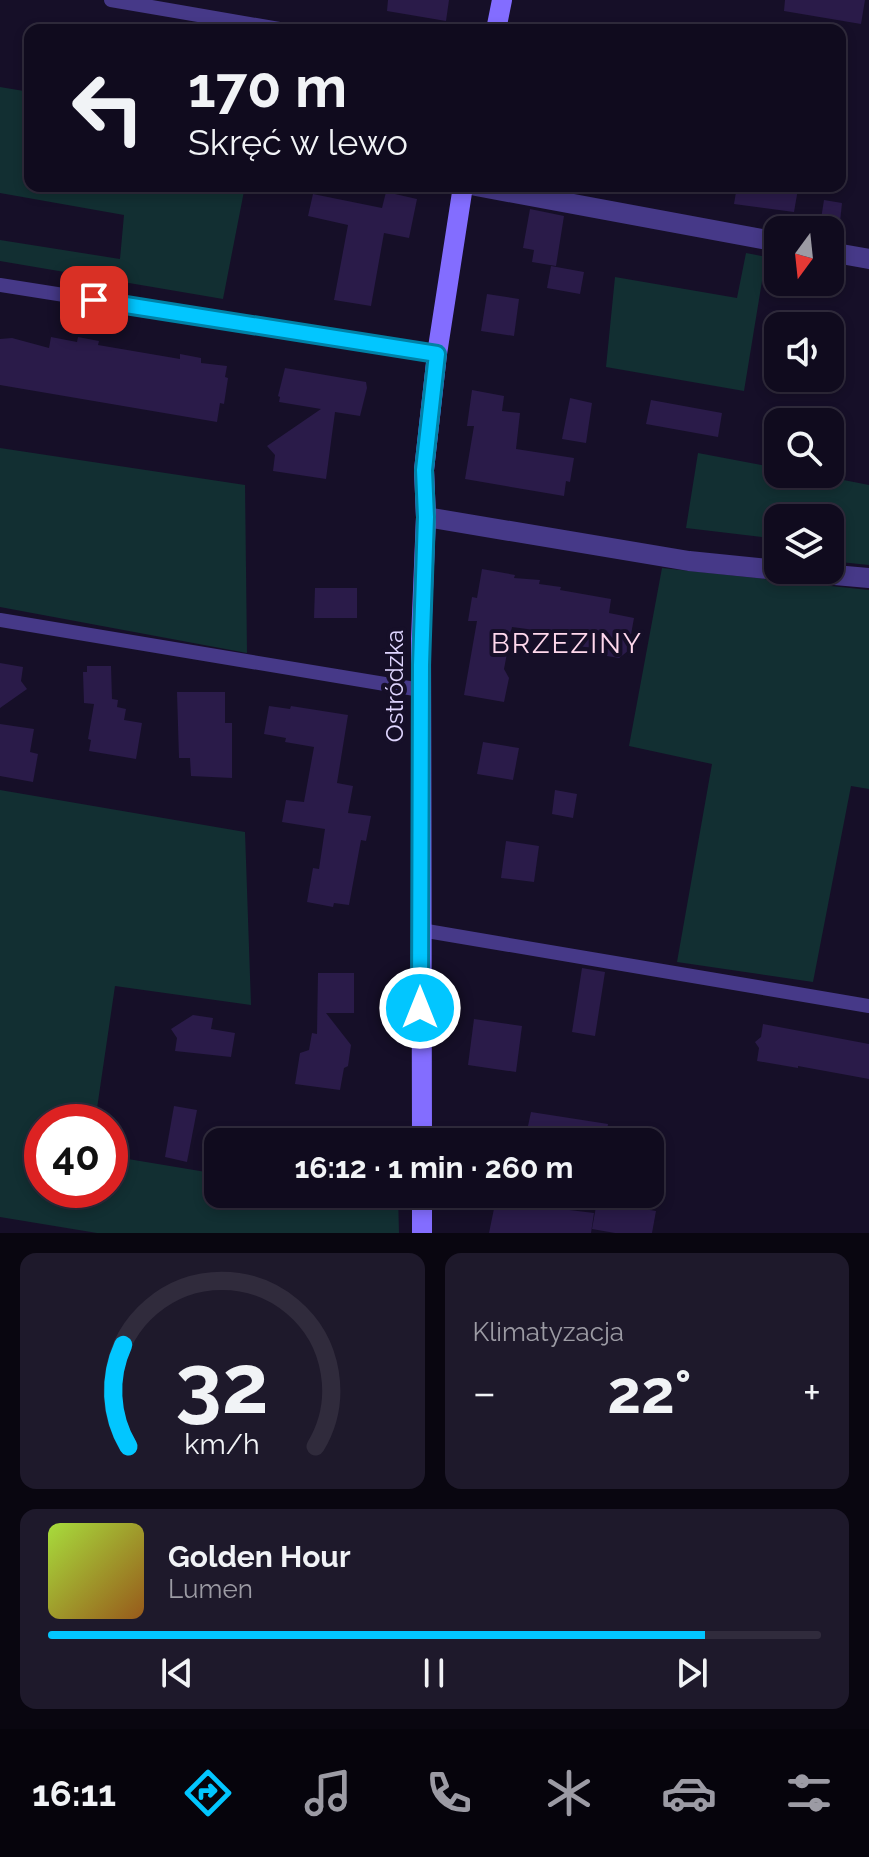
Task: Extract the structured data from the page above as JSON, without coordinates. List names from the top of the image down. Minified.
{"streets":{"street":["Ostródzka"]},"districts":["BRZEZINY"],"north":"bottom","page":{"turn":["170 m","Skręć w lewo"],"limit":"40","trip":"16:12 · 1 min · 260 m","tile":"Klimatyzacja","heat":["−","22°","+"],"song":["Golden Hour","Lumen"],"tabs":"16:11","gauge":["32","km/h"]}}
